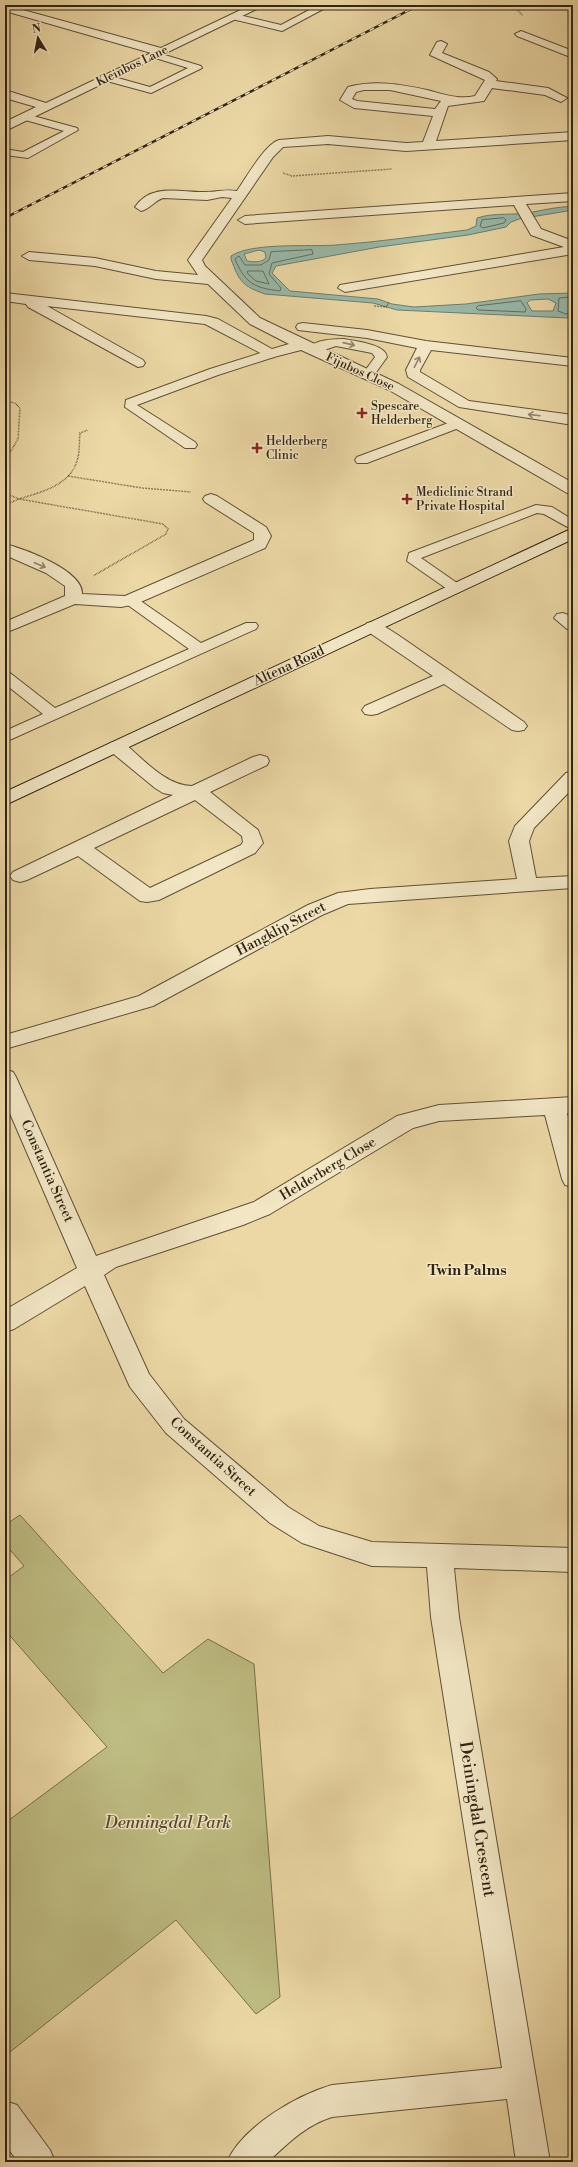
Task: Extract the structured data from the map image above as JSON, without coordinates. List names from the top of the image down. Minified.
{"streets":{"street":["Kleinbos Lane","Fijnbos Close","Altena Road","Hangklip Street","Helderberg Close","Constantia Street","Deiningdal Crescent"]},"crossings":[["Helderberg Close","Constantia Street"],["Constantia Street","Deiningdal Crescent"]],"districts":["Twin Palms"],"parks":["Denningdal Park"],"places":{"health":["Spescare Helderberg","Helderberg Clinic","Mediclinic Strand Private Hospital"]},"north":"top"}
